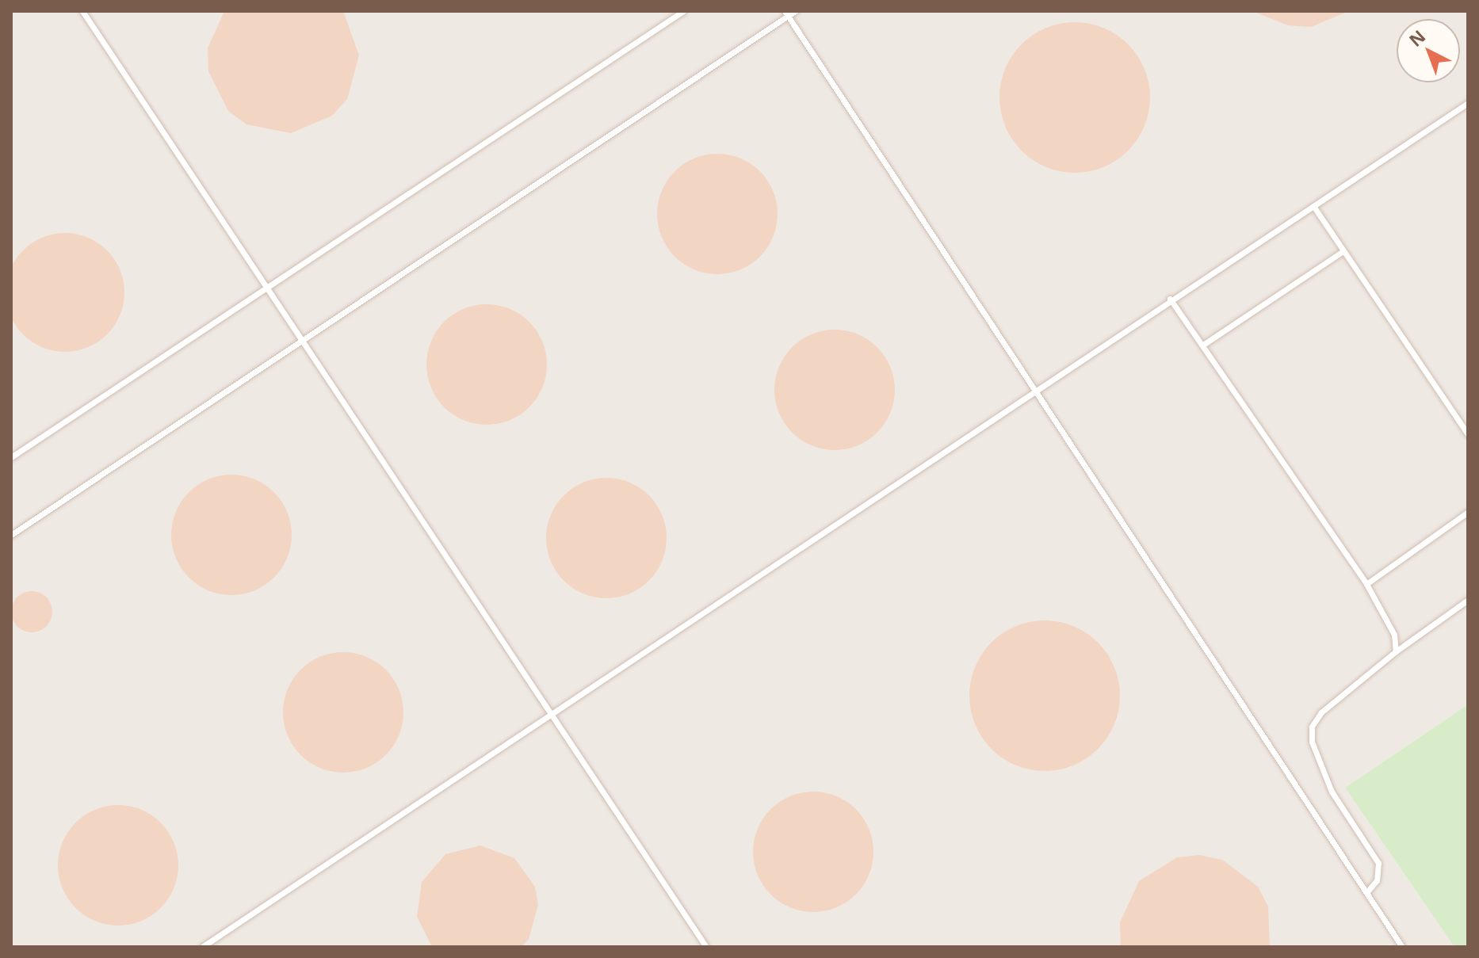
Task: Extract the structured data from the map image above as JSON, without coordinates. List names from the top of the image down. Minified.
{"north":"top left"}
